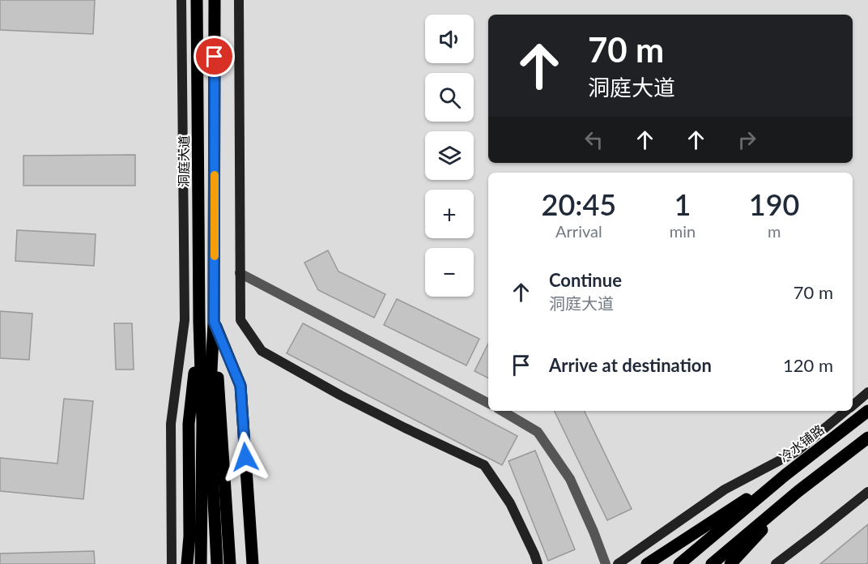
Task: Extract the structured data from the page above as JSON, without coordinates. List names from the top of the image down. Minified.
{"streets":{"main road":["洞庭大道","冷水铺路"]},"page":{"map_buttons":["+","−"],"turn":["70 m","洞庭大道"],"eta":["20:45","Arrival","1","min","190","m"],"list":[{"name":"Continue","note":"洞庭大道","value":"70 m"},{"name":"Arrive at destination","value":"120 m"}]}}
